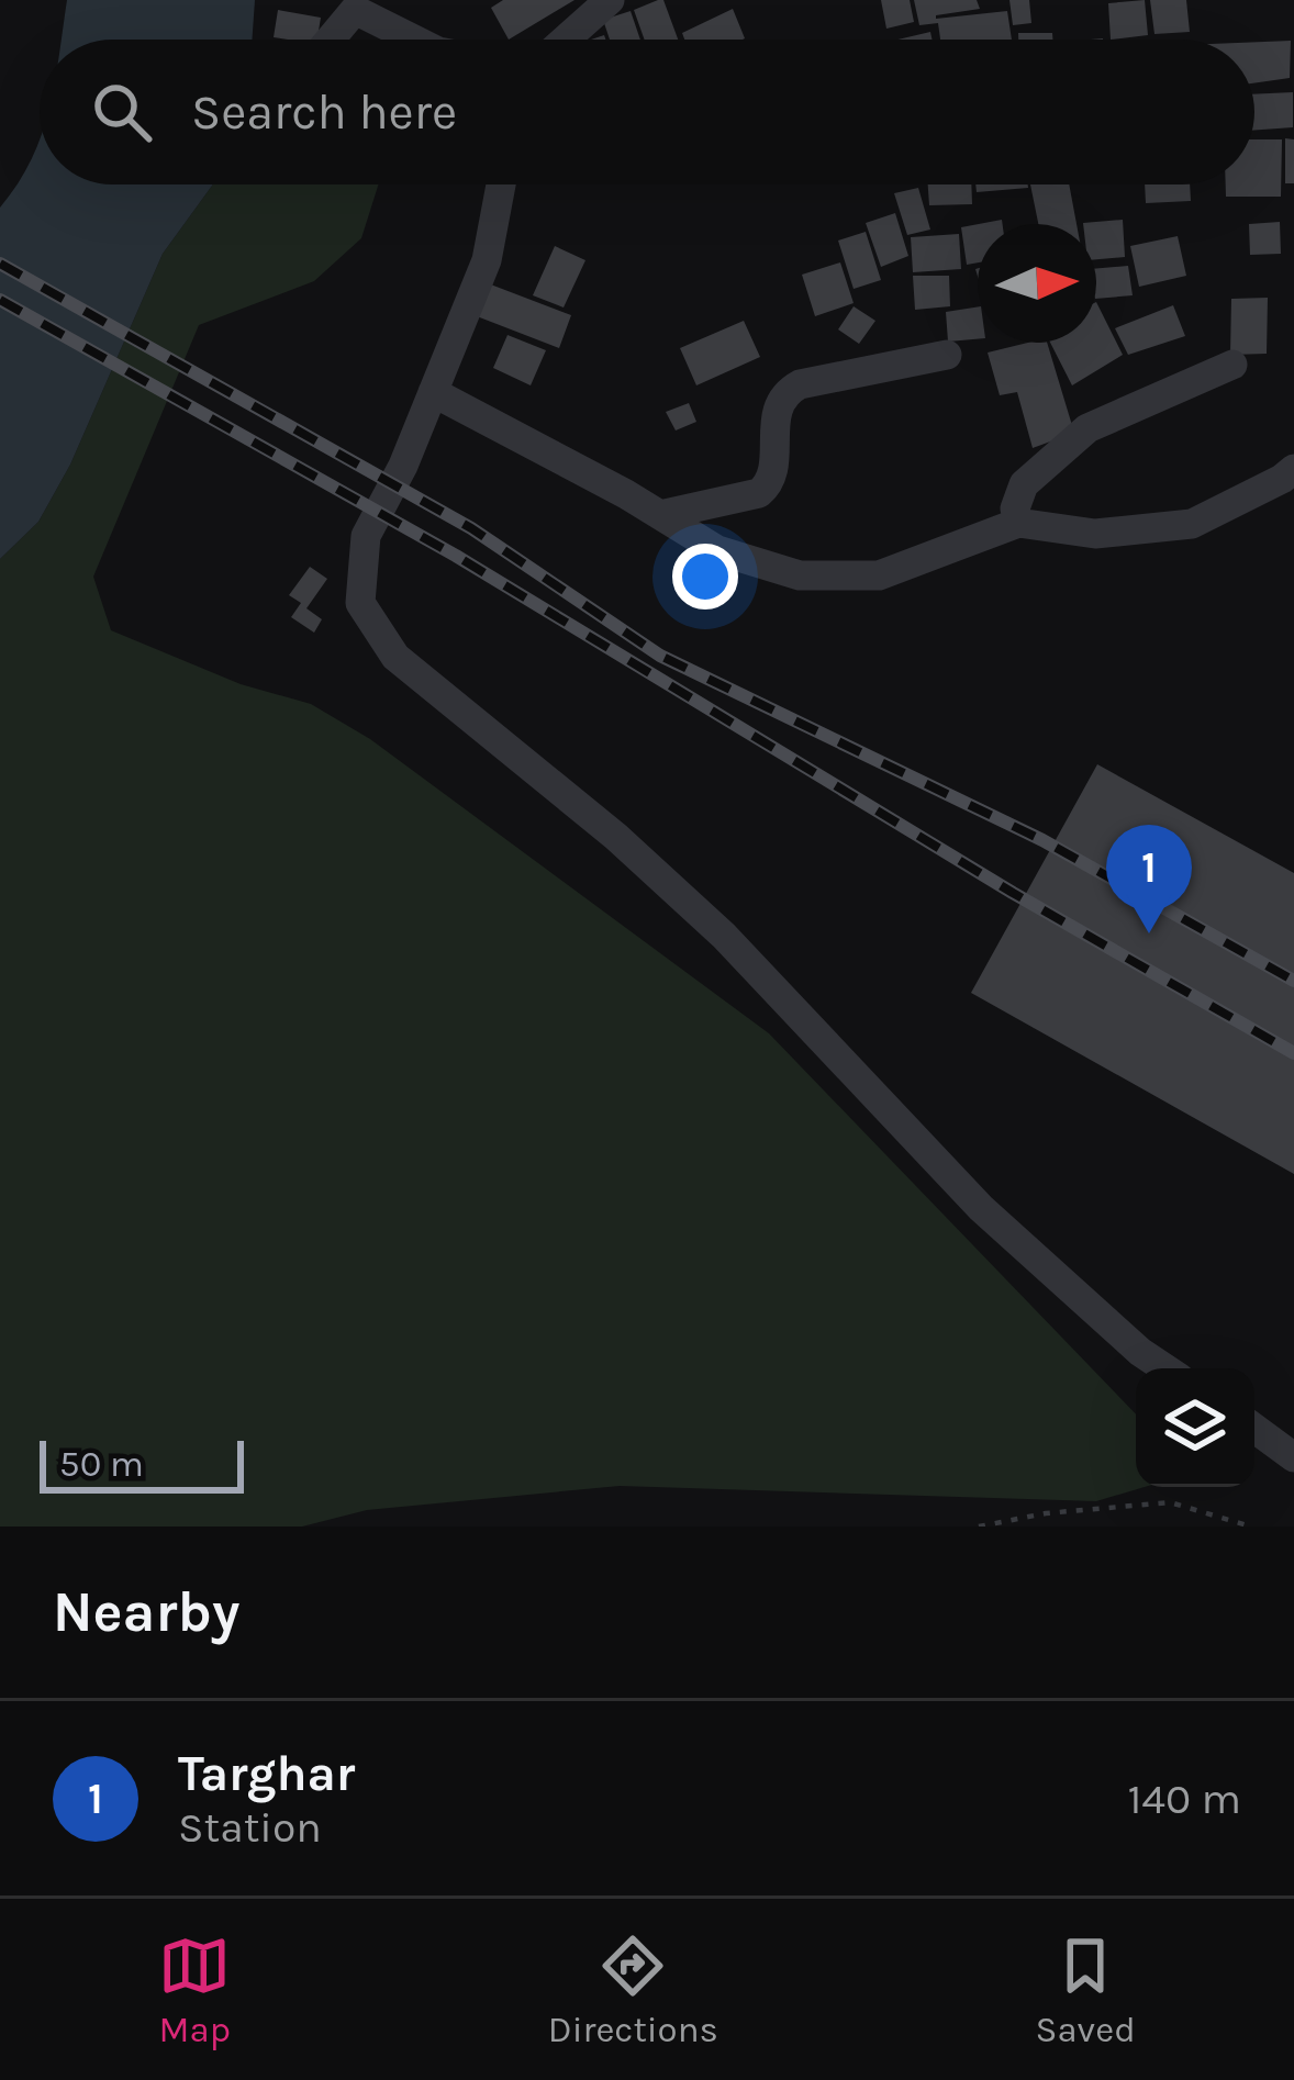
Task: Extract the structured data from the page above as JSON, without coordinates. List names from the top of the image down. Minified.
{"scale_bar":"50 m","north":"right","page":{"search":"Search here","pins":"1","scale":"50 m","heading":"Nearby","list":[{"mark":"1","name":"Targhar","note":"Station","value":"140 m"}],"nav":["Map","Directions","Saved"]}}
